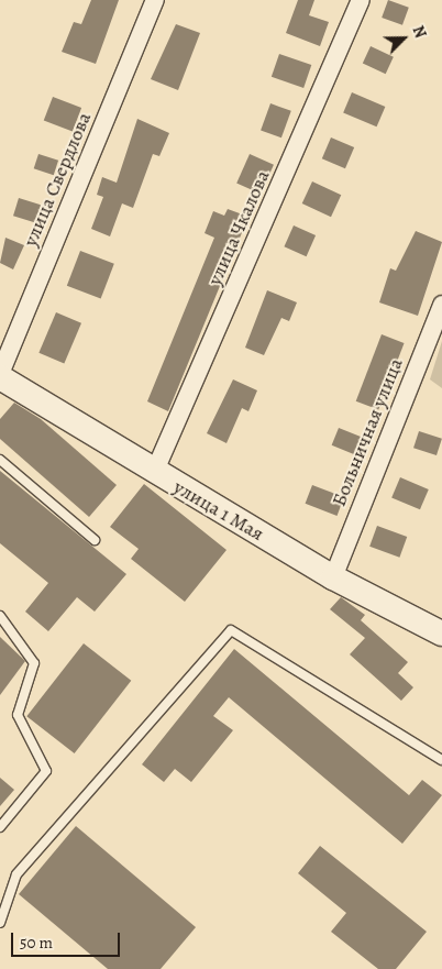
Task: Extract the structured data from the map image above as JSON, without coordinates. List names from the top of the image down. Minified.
{"streets":{"street":["улица Свердлова","улица Чкалова","Больничная улица","улица 1 Мая"]},"crossings":[["улица Свердлова","улица 1 Мая"],["улица Чкалова","улица 1 Мая"],["Больничная улица","улица 1 Мая"]],"scale_bar":"50 m","north":"top right"}
